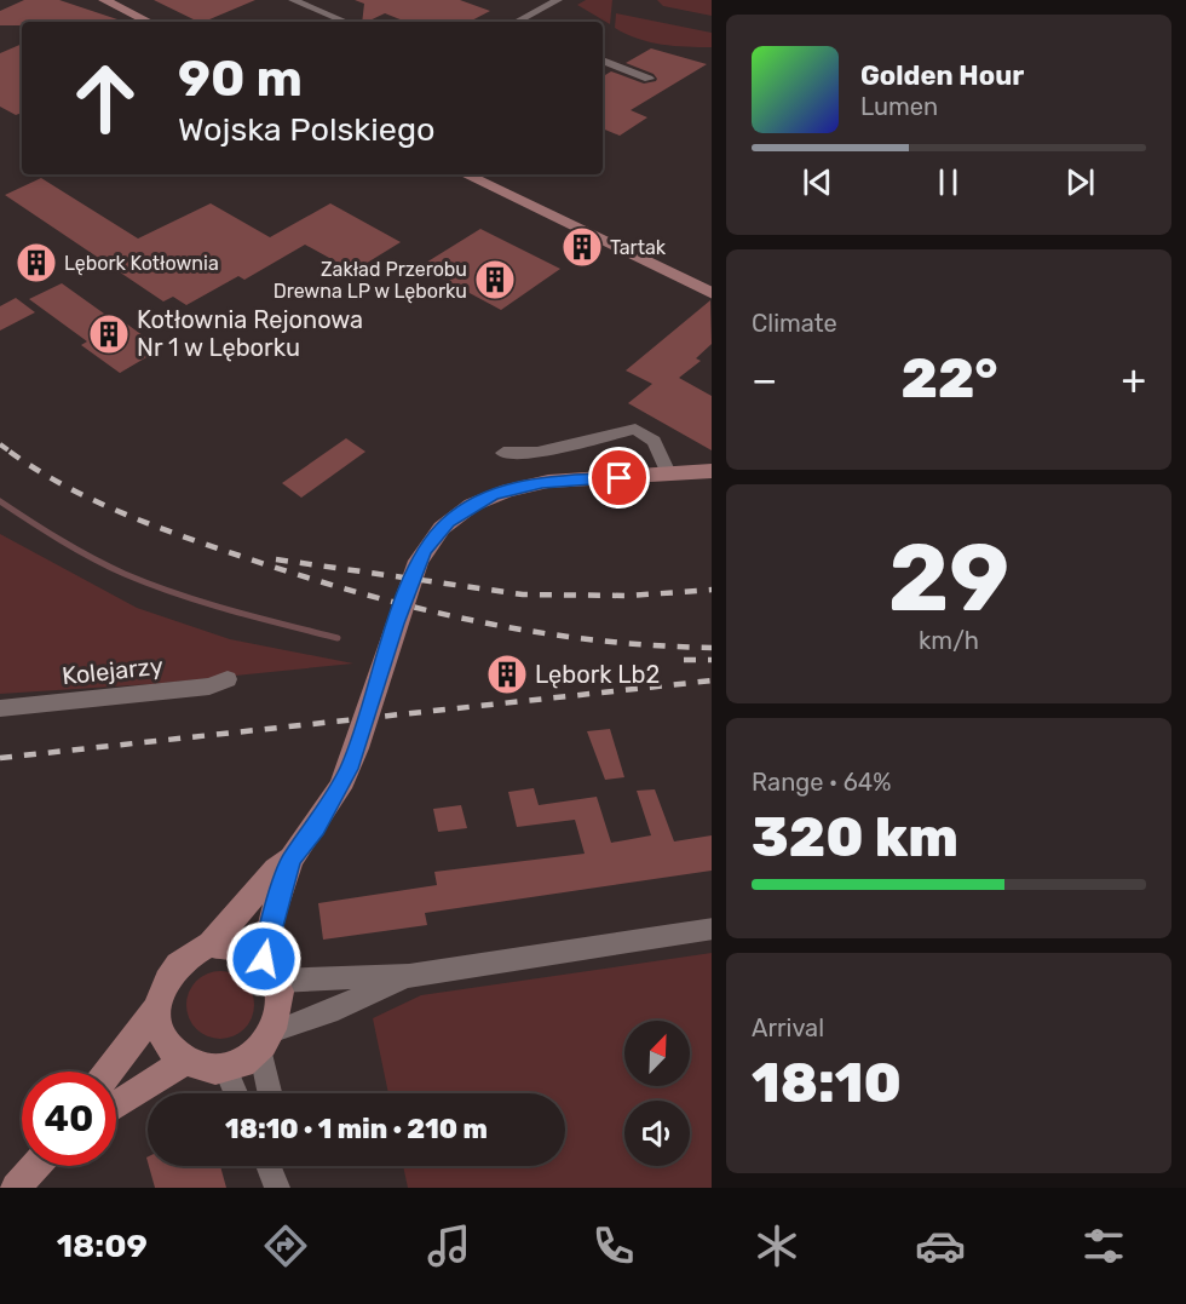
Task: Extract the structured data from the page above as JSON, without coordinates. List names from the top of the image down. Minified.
{"streets":{"street":["Kolejarzy"]},"places":{"building":["Tartak","Lębork Kotłownia","Zakład Przerobu Drewna LP w Lęborku","Kotłownia Rejonowa Nr 1 w Lęborku","Lębork Lb2"]},"north":"top right","page":{"turn":["90 m","Wojska Polskiego"],"song":["Golden Hour","Lumen"],"tile":["Climate",["29","km/h"],["Range · 64%","320 km"],["Arrival","18:10"]],"heat":["−","22°","+"],"limit":"40","trip":"18:10 · 1 min · 210 m","tabs":"18:09"}}
